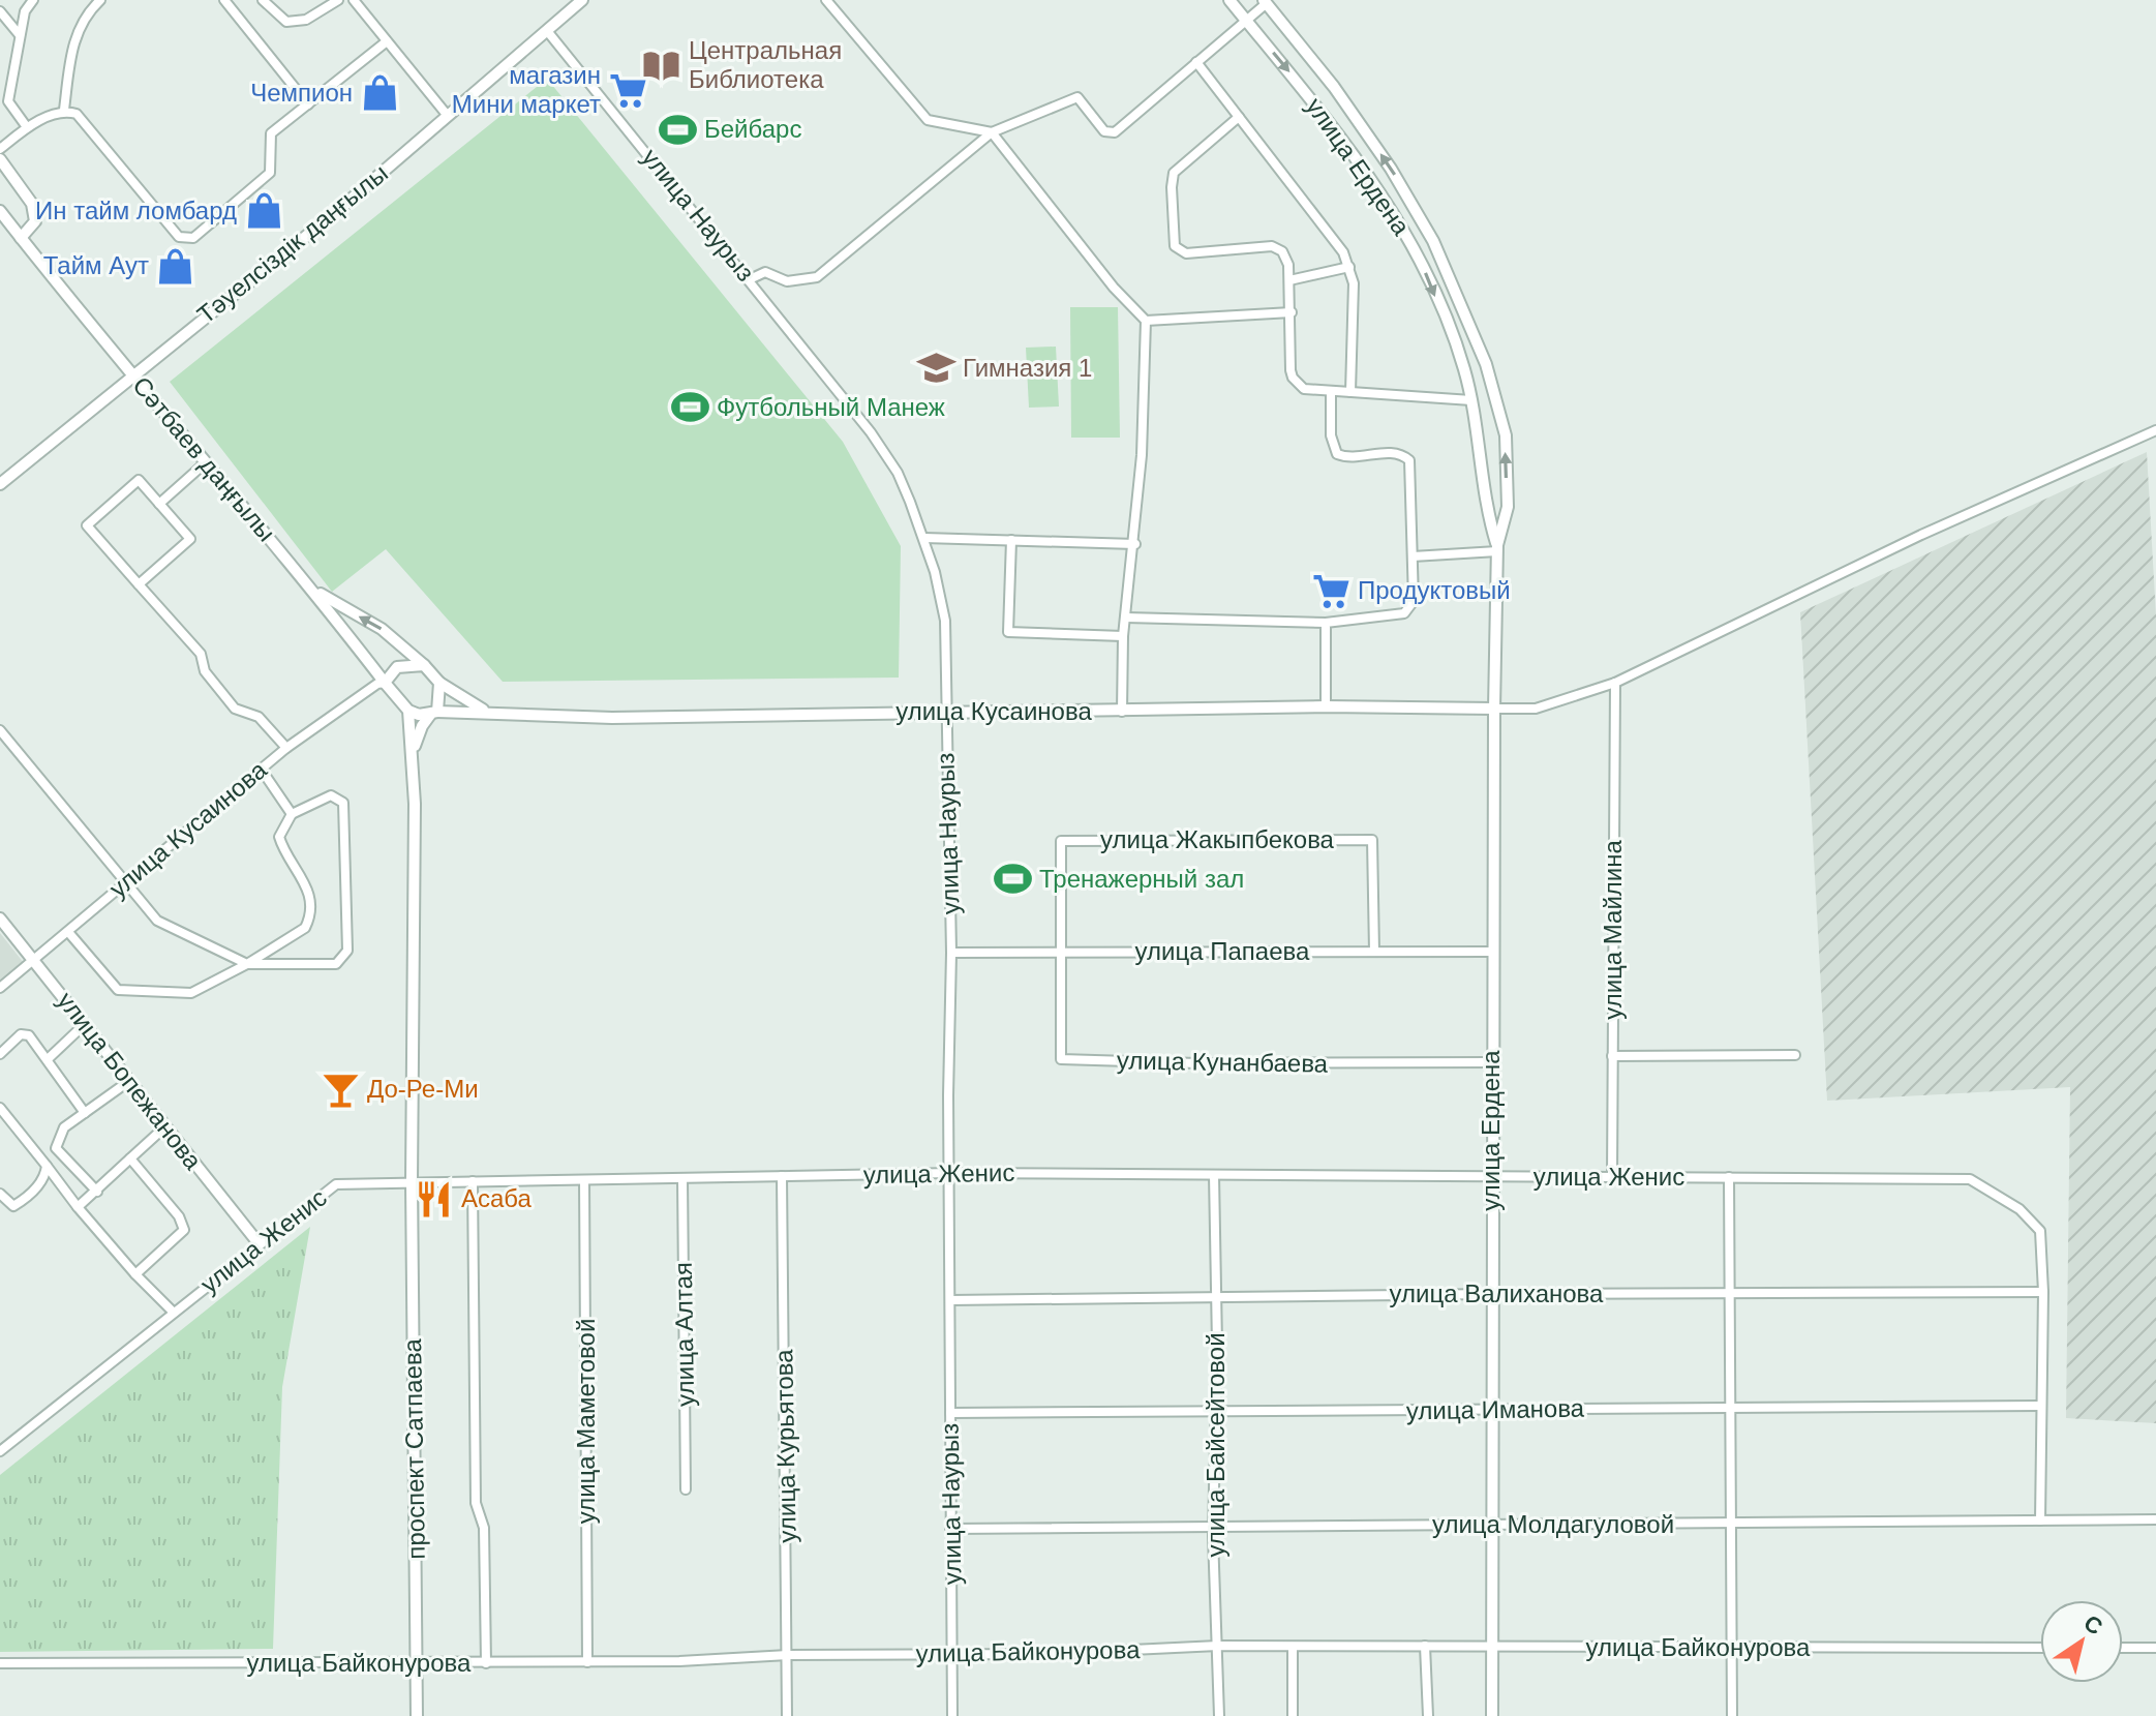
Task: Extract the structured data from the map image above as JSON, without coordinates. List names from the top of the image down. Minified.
{"streets":{"street":["улица Ердена","улица Наурыз","Тәуелсіздік даңғылы","Сәтбаев даңғылы","улица Кусаинова","улица Жакыпбекова","улица Майлина","улица Папаева","улица Кунанбаева","улица Бопежанова","улица Женис","улица Валиханова","улица Алтая","улица Иманова","улица Маметовой","улица Байсейтовой","улица Курьятова","проспект Сатпаева","улица Молдагуловой","улица Байконурова"]},"crossings":[["улица Ердена","улица Кусаинова"],["улица Ердена","улица Папаева"],["улица Ердена","улица Кунанбаева"],["улица Ердена","улица Женис"],["улица Ердена","улица Валиханова"],["улица Ердена","улица Иманова"],["улица Ердена","улица Молдагуловой"],["улица Ердена","улица Байконурова"],["улица Наурыз","Тәуелсіздік даңғылы"],["улица Наурыз","улица Кусаинова"],["улица Наурыз","улица Папаева"],["улица Наурыз","улица Женис"],["улица Наурыз","улица Валиханова"],["улица Наурыз","улица Иманова"],["улица Наурыз","улица Молдагуловой"],["улица Наурыз","улица Байконурова"],["Тәуелсіздік даңғылы","Сәтбаев даңғылы"],["Сәтбаев даңғылы","улица Кусаинова"],["улица Кусаинова","улица Бопежанова"],["улица Жакыпбекова","улица Папаева"],["улица Жакыпбекова","улица Кунанбаева"],["улица Майлина","улица Женис"],["улица Папаева","улица Кунанбаева"],["улица Бопежанова","улица Женис"],["улица Женис","улица Валиханова"],["улица Женис","улица Алтая"],["улица Женис","улица Маметовой"],["улица Женис","улица Байсейтовой"],["улица Женис","улица Курьятова"],["улица Женис","проспект Сатпаева"],["улица Валиханова","улица Байсейтовой"],["улица Иманова","улица Байсейтовой"],["улица Маметовой","улица Байконурова"],["улица Байсейтовой","улица Молдагуловой"],["улица Байсейтовой","улица Байконурова"],["улица Курьятова","улица Байконурова"],["проспект Сатпаева","улица Байконурова"]],"places":{"library":["Центральная Библиотека"],"supermarket":["магазин Мини маркет","Продуктовый"],"shop":["Чемпион","Ин тайм ломбард","Тайм Аут"],"sports":["Бейбарс","Футбольный Манеж","Тренажерный зал"],"school or university":["Гимназия 1"],"bar":["До-Ре-Ми"],"restaurant":["Асаба"]},"north":"top right"}
